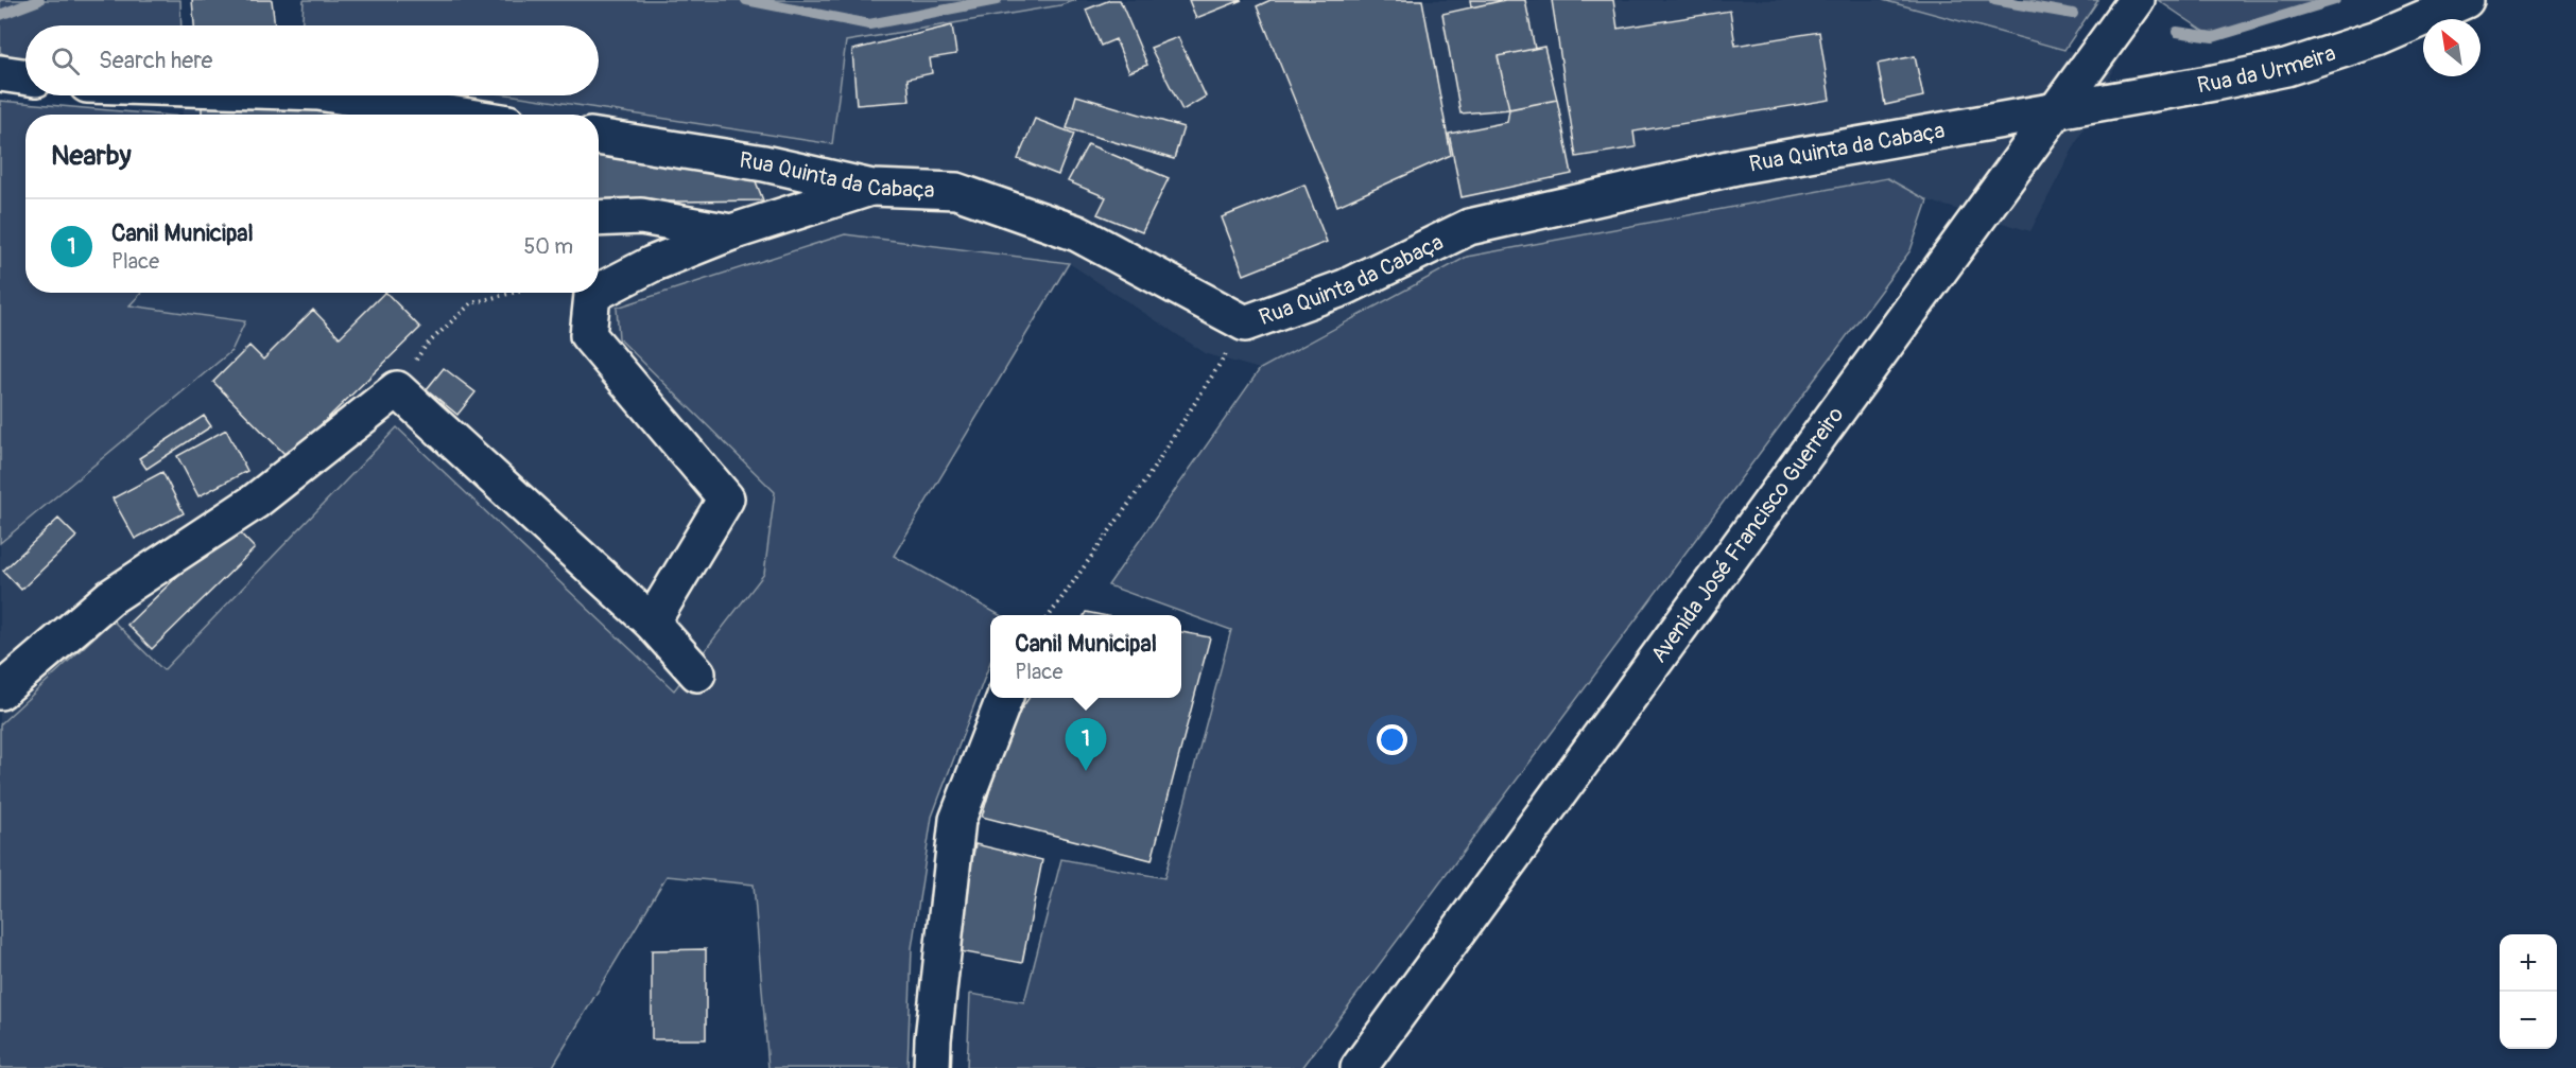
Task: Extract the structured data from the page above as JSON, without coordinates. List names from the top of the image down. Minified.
{"streets":{"street":["Rua da Urmeira","Rua Quinta da Cabaça","Avenida José Francisco Guerreiro"]},"crossings":[["Rua da Urmeira","Rua Quinta da Cabaça"],["Rua da Urmeira","Avenida José Francisco Guerreiro"],["Rua Quinta da Cabaça","Avenida José Francisco Guerreiro"]],"north":"top left","page":{"search":"Search here","heading":"Nearby","list":[{"mark":"1","name":"Canil Municipal","note":"Place","value":"50 m"}],"popup":["Canil Municipal","Place"],"pins":"1","map_buttons":["+","−"]}}
